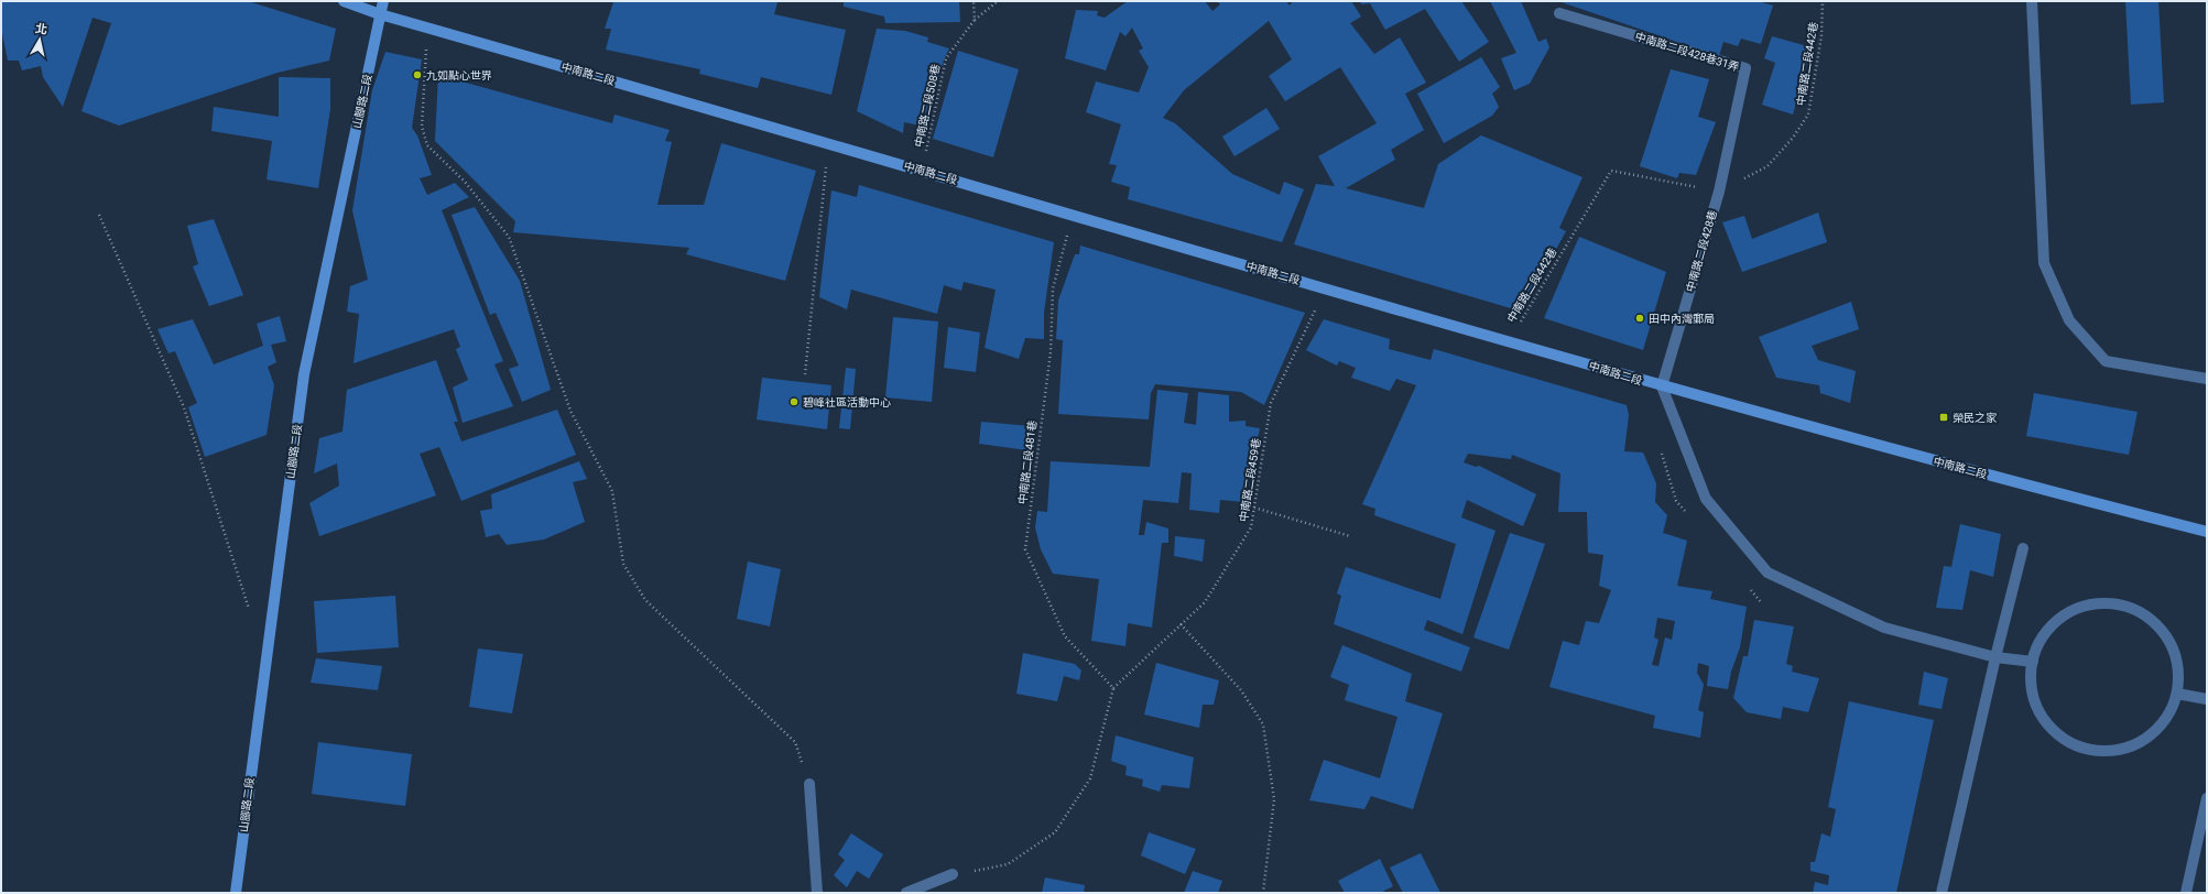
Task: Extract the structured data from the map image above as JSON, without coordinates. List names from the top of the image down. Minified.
{"streets":{"main road":["中南路二段","山腳路二段"],"street":["中南路二段428巷31弄","中南路二段428巷"],"path":["中南路二段442巷","中南路二段508巷","中南路二段481巷","中南路二段459巷"]},"crossings":[["中南路二段428巷31弄","中南路二段442巷"],["中南路二段428巷31弄","中南路二段428巷"],["中南路二段442巷","中南路二段"],["中南路二段442巷","中南路二段428巷"],["中南路二段","山腳路二段"],["中南路二段","中南路二段508巷"],["中南路二段","中南路二段428巷"],["中南路二段","中南路二段481巷"],["中南路二段","中南路二段459巷"],["中南路二段481巷","中南路二段459巷"]],"places":{"other":["九如點心世界","田中內灣郵局","碧峰社區活動中心"],"transit":["榮民之家"]},"north":"top"}
